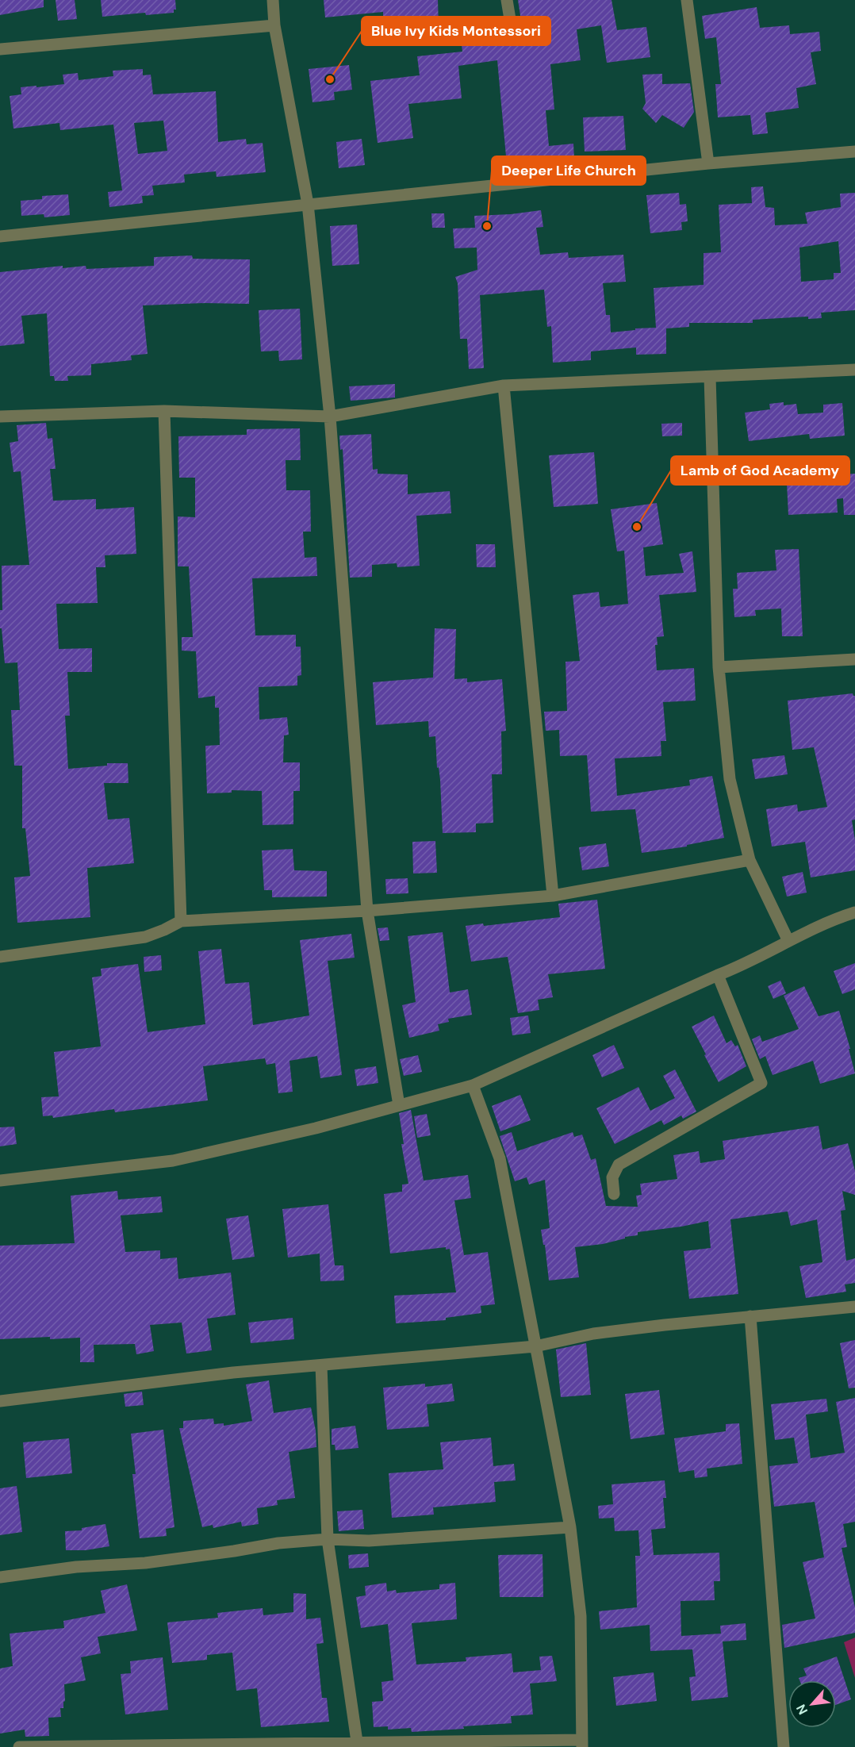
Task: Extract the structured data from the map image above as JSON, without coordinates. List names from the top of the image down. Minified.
{"places":["Blue Ivy Kids Montessori","Deeper Life Church","Lamb of God Academy"],"north":"bottom left"}
